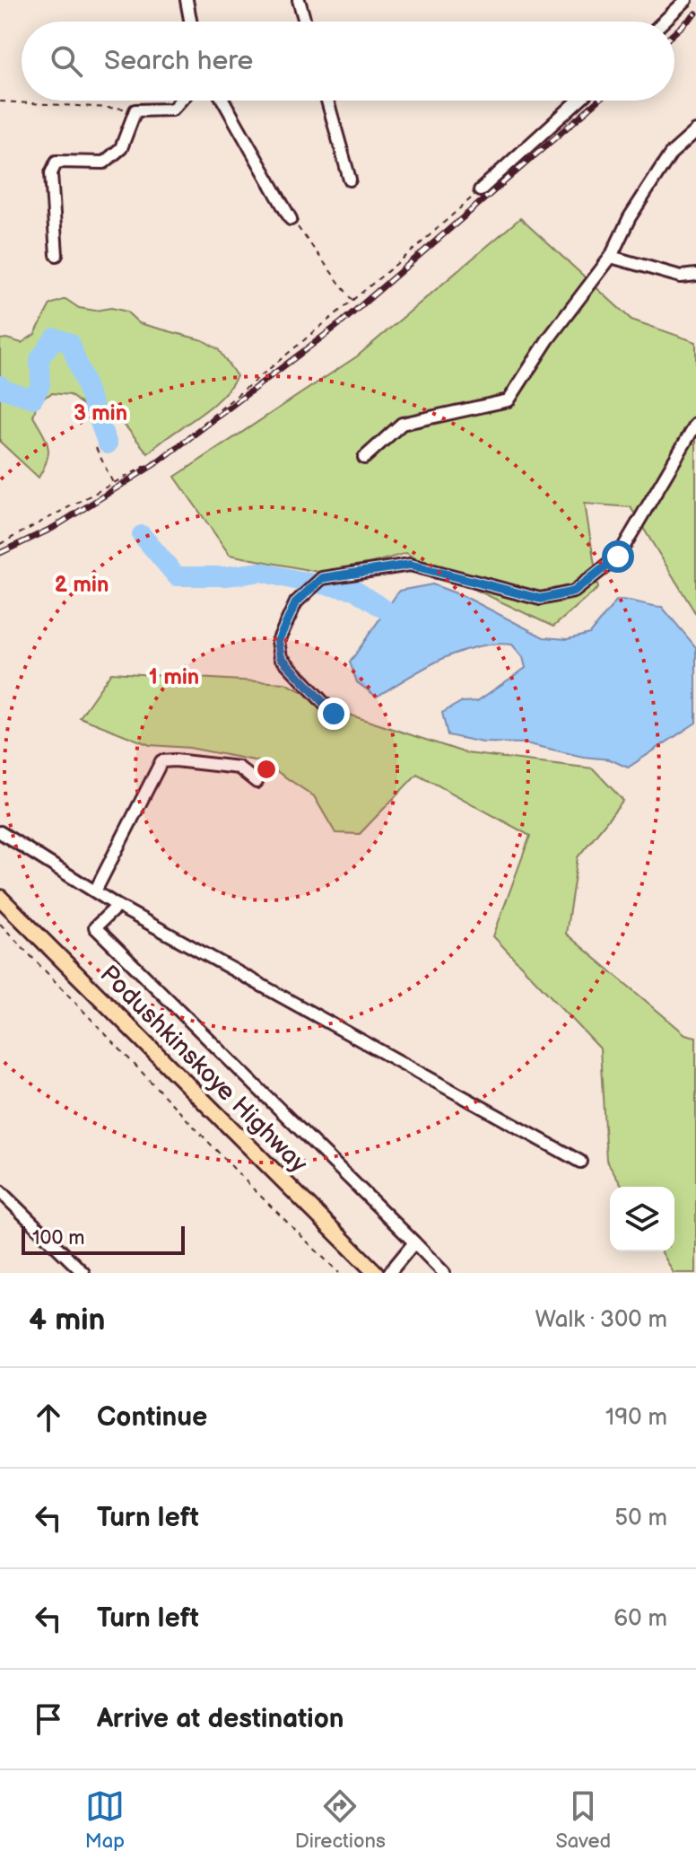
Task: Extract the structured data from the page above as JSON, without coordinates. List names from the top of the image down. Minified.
{"streets":{"main road":["Podushkinskoye Highway"]},"scale_bar":"100 m","page":{"search":"Search here","scale":"100 m","heading":["4 min","Walk · 300 m"],"list":[["Continue","190 m"],["Turn left","50 m"],["Turn left","60 m"],"Arrive at destination"],"nav":["Map","Directions","Saved"]},"rings":["3 min","2 min","1 min"]}
